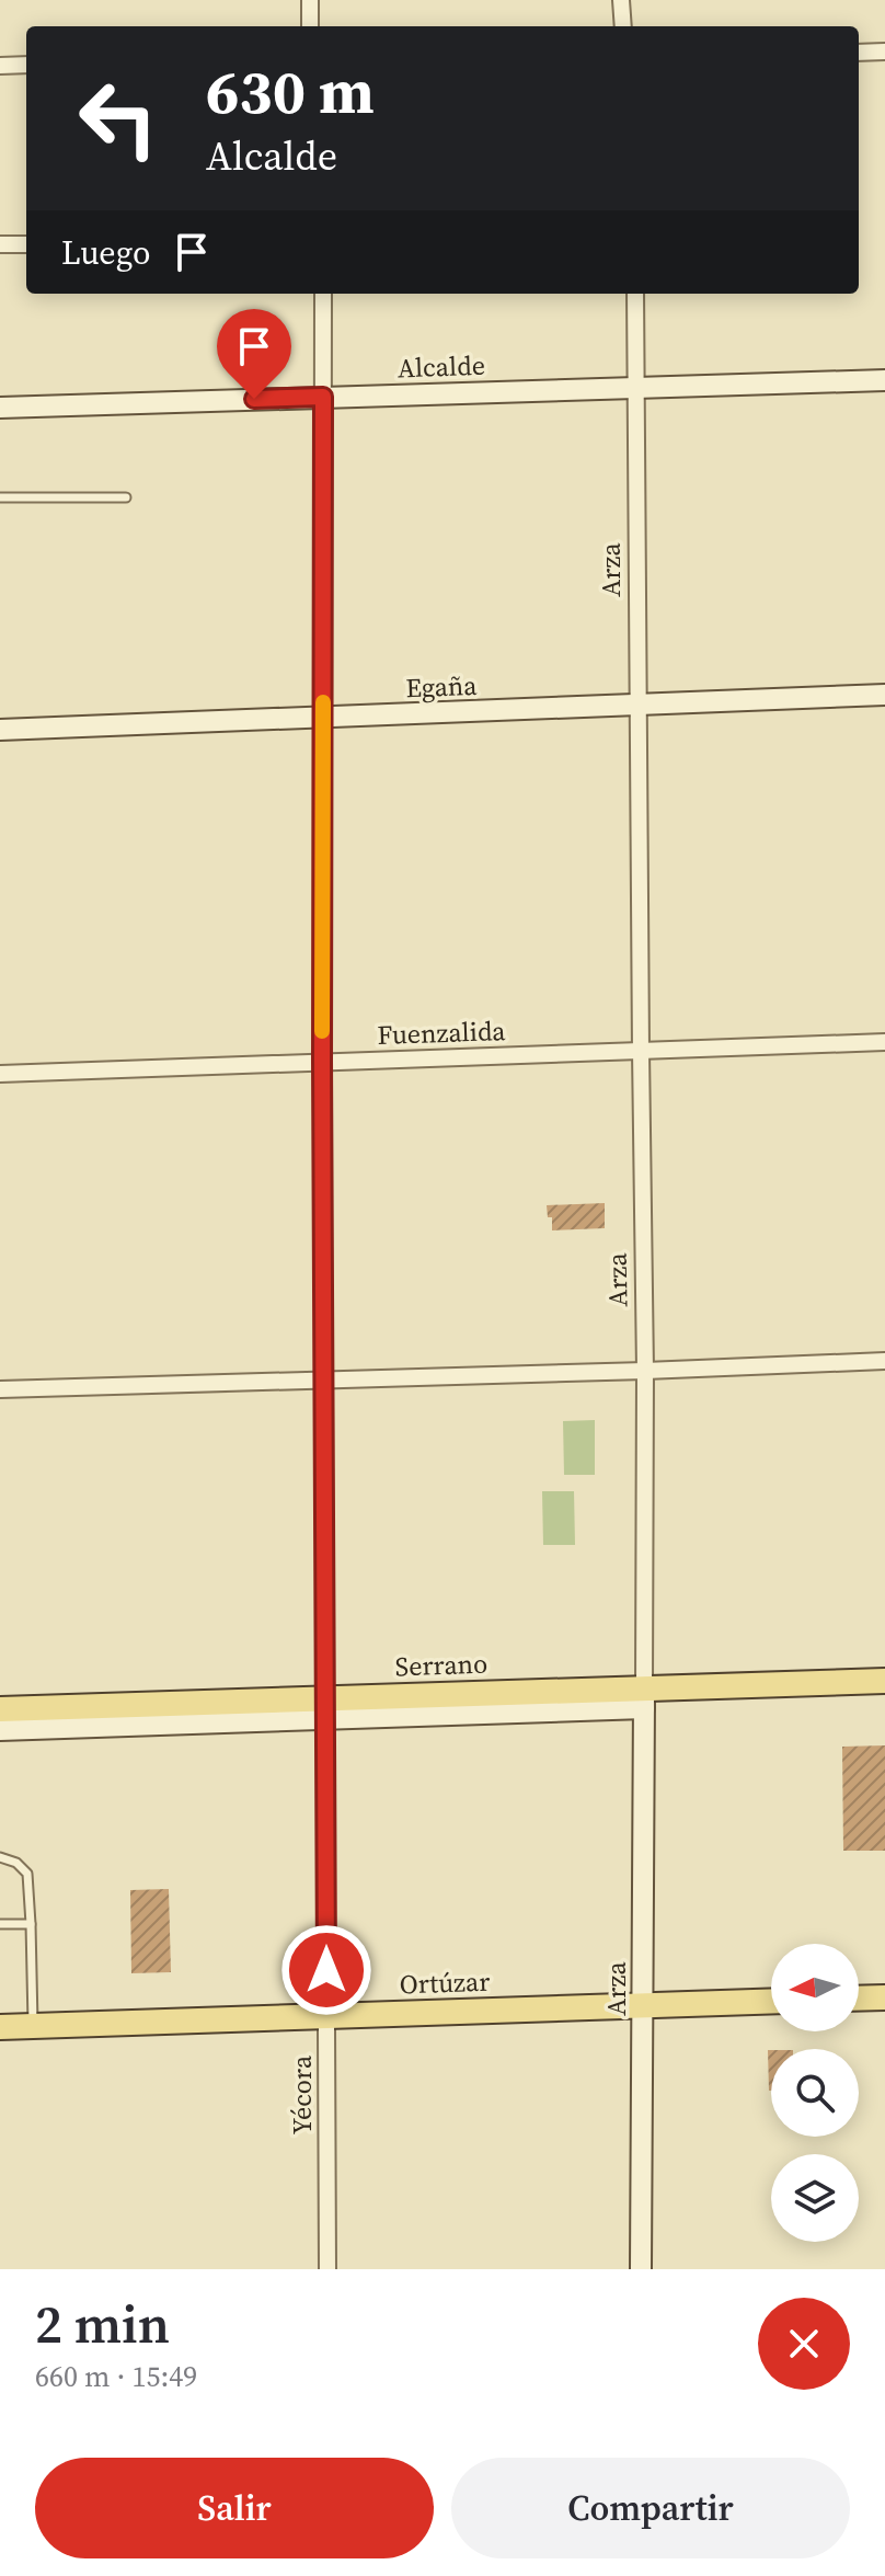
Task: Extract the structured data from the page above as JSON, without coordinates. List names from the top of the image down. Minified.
{"streets":{"main road":["Serrano","Ortúzar"],"street":["Alcalde","Arza","Egaña","Fuenzalida","Yécora"]},"crossings":[["Alcalde","Arza"],["Alcalde","Yécora"],["Arza","Egaña"],["Arza","Fuenzalida"],["Arza","Serrano"],["Arza","Ortúzar"],["Egaña","Yécora"],["Fuenzalida","Yécora"],["Serrano","Yécora"],["Ortúzar","Yécora"]],"north":"left","page":{"turn":["630 m","Alcalde"],"then":"Luego","heading":["2 min","660 m · 15:49"],"buttons":["Salir","Compartir"]}}
